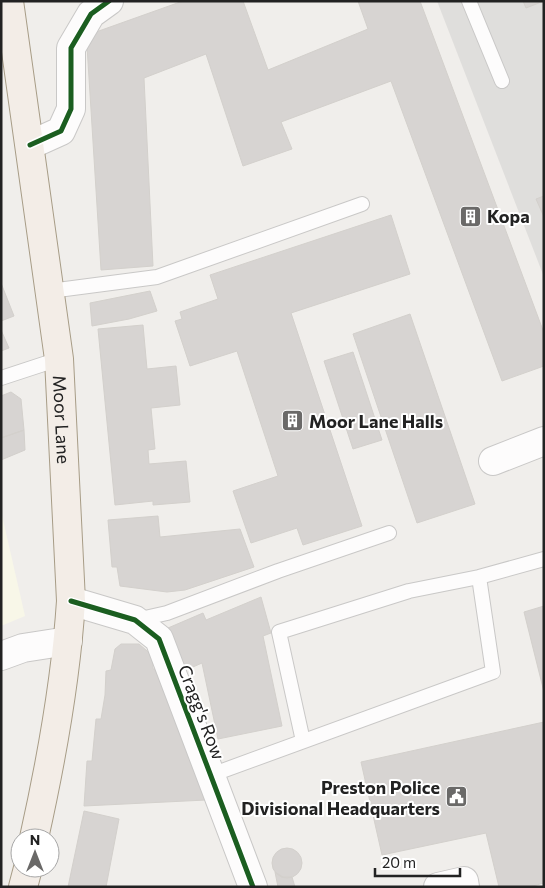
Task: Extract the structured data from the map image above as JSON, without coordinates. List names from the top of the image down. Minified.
{"streets":{"main road":["Moor Lane"],"street":["Cragg's Row"]},"crossings":[["Moor Lane","Cragg's Row"]],"places":{"building":["Kopa","Moor Lane Halls"],"public building":["Preston Police Divisional Headquarters"]},"scale_bar":"20 m","north":"top"}
